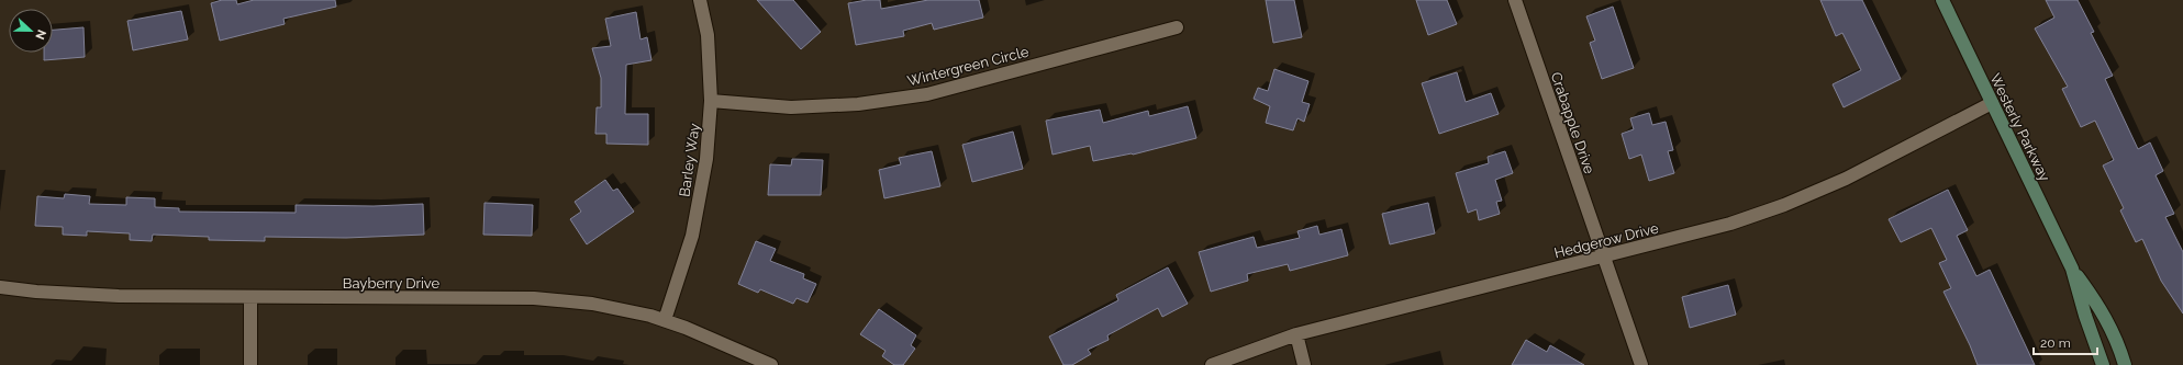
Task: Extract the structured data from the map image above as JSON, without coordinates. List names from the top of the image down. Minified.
{"streets":{"main road":["Westerly Parkway"],"street":["Wintergreen Circle","Crabapple Drive","Barley Way","Hedgerow Drive","Bayberry Drive"]},"crossings":[["Wintergreen Circle","Barley Way"],["Crabapple Drive","Hedgerow Drive"],["Westerly Parkway","Hedgerow Drive"],["Barley Way","Bayberry Drive"]],"scale_bar":"20 m","north":"right"}
